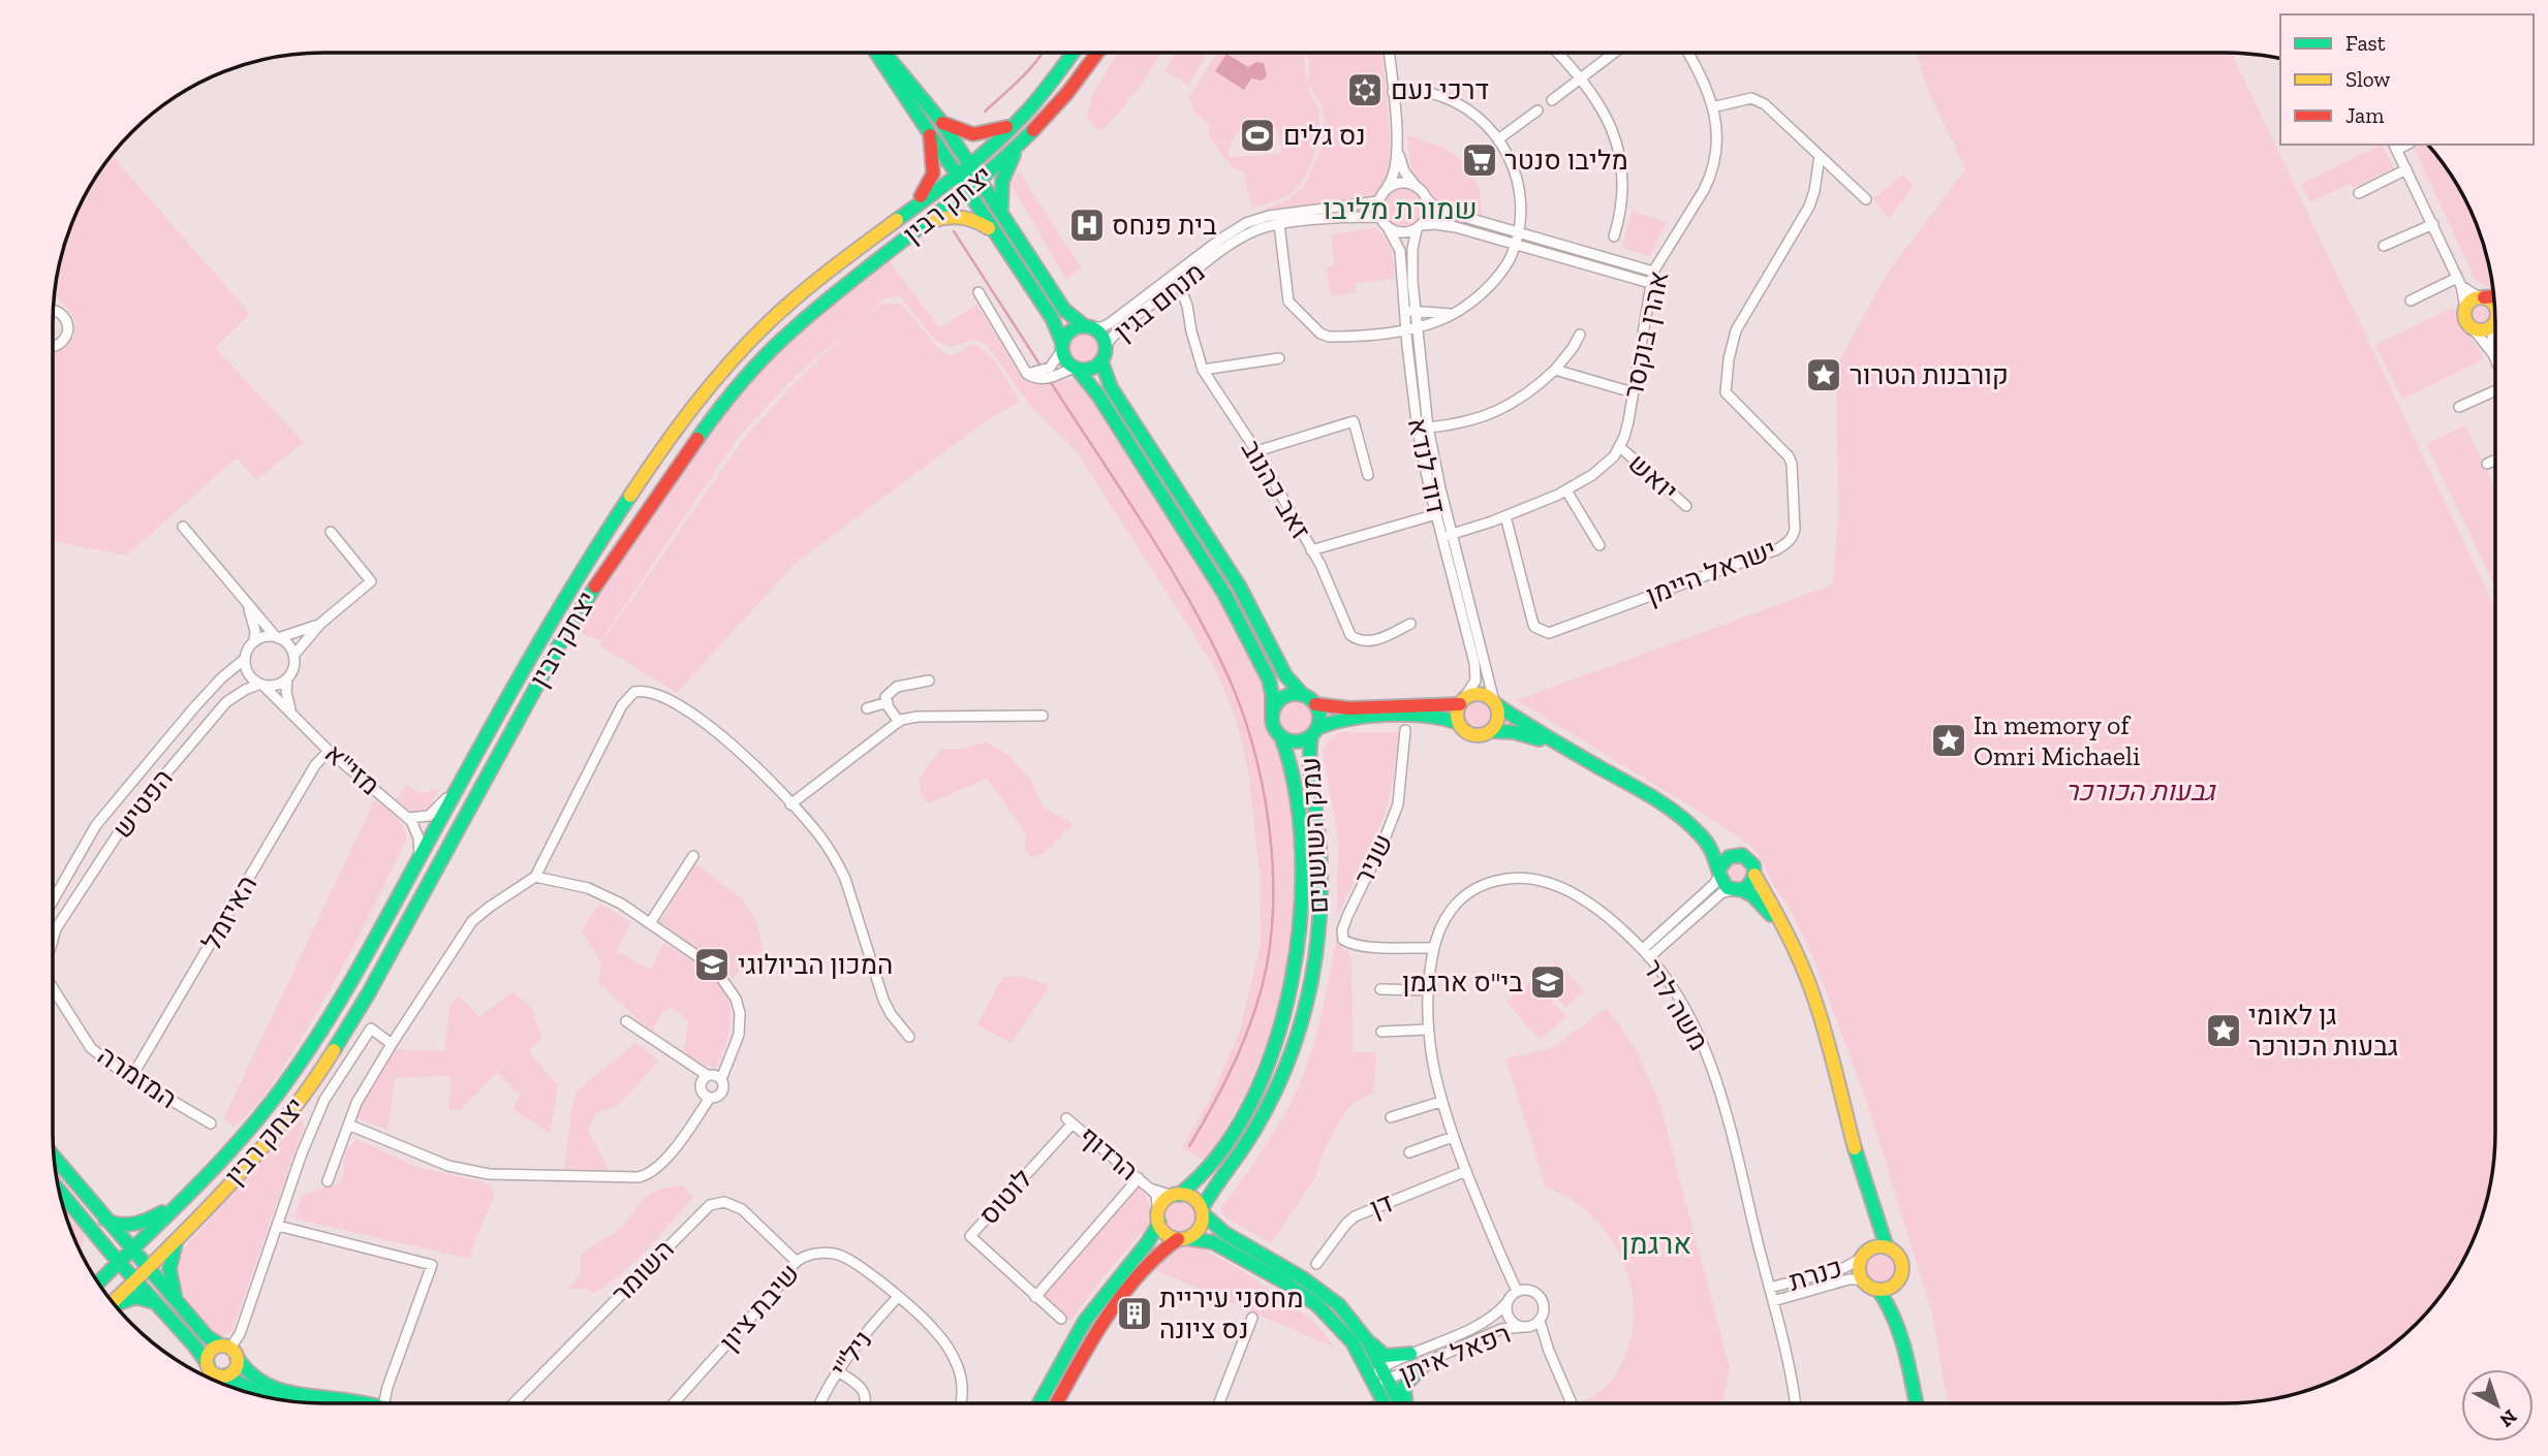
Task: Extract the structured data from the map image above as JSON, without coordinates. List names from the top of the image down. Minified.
{"streets":{"street":["יצחק רבין","מנחם בגין","אהרן בוקסר","דוד לנדא","יואש","זאב כהנוב","ישראל היימן","מזי\"א","הפטיש","עמק השושנים","שניר","האיזמל","משה לרר","המזמרה","הרדוף","לוטוס","דן","השומר","כנרת","שיבת ציון","ניל\"י","רפאל איתן"]},"crossings":[["מנחם בגין","דוד לנדא"],["מנחם בגין","זאב כהנוב"],["אהרן בוקסר","דוד לנדא"],["אהרן בוקסר","יואש"],["אהרן בוקסר","ישראל היימן"],["מזי\"א","הפטיש"],["מזי\"א","האיזמל"],["עמק השושנים","הרדוף"],["שניר","משה לרר"],["האיזמל","המזמרה"],["משה לרר","דן"],["משה לרר","כנרת"],["משה לרר","רפאל איתן"],["הרדוף","לוטוס"],["השומר","שיבת ציון"],["שיבת ציון","ניל\"י"]],"districts":["שמורת מליבו","ארגמן"],"parks":["גבעות הכורכר"],"places":{"synagogue":["דרכי נעם"],"sports":["נס גלים"],"supermarket":["מליבו סנטר"],"hospital":["בית פנחס"],"place":["קורבנות הטרור","In memory of Omri Michaeli","גן לאומי גבעות הכורכר"],"school or university":["המכון הביולוגי","בי\"ס ארגמן"],"building":["מחסני עיריית נס ציונה"]},"legend":["Fast","Slow","Jam"],"north":"bottom right"}
